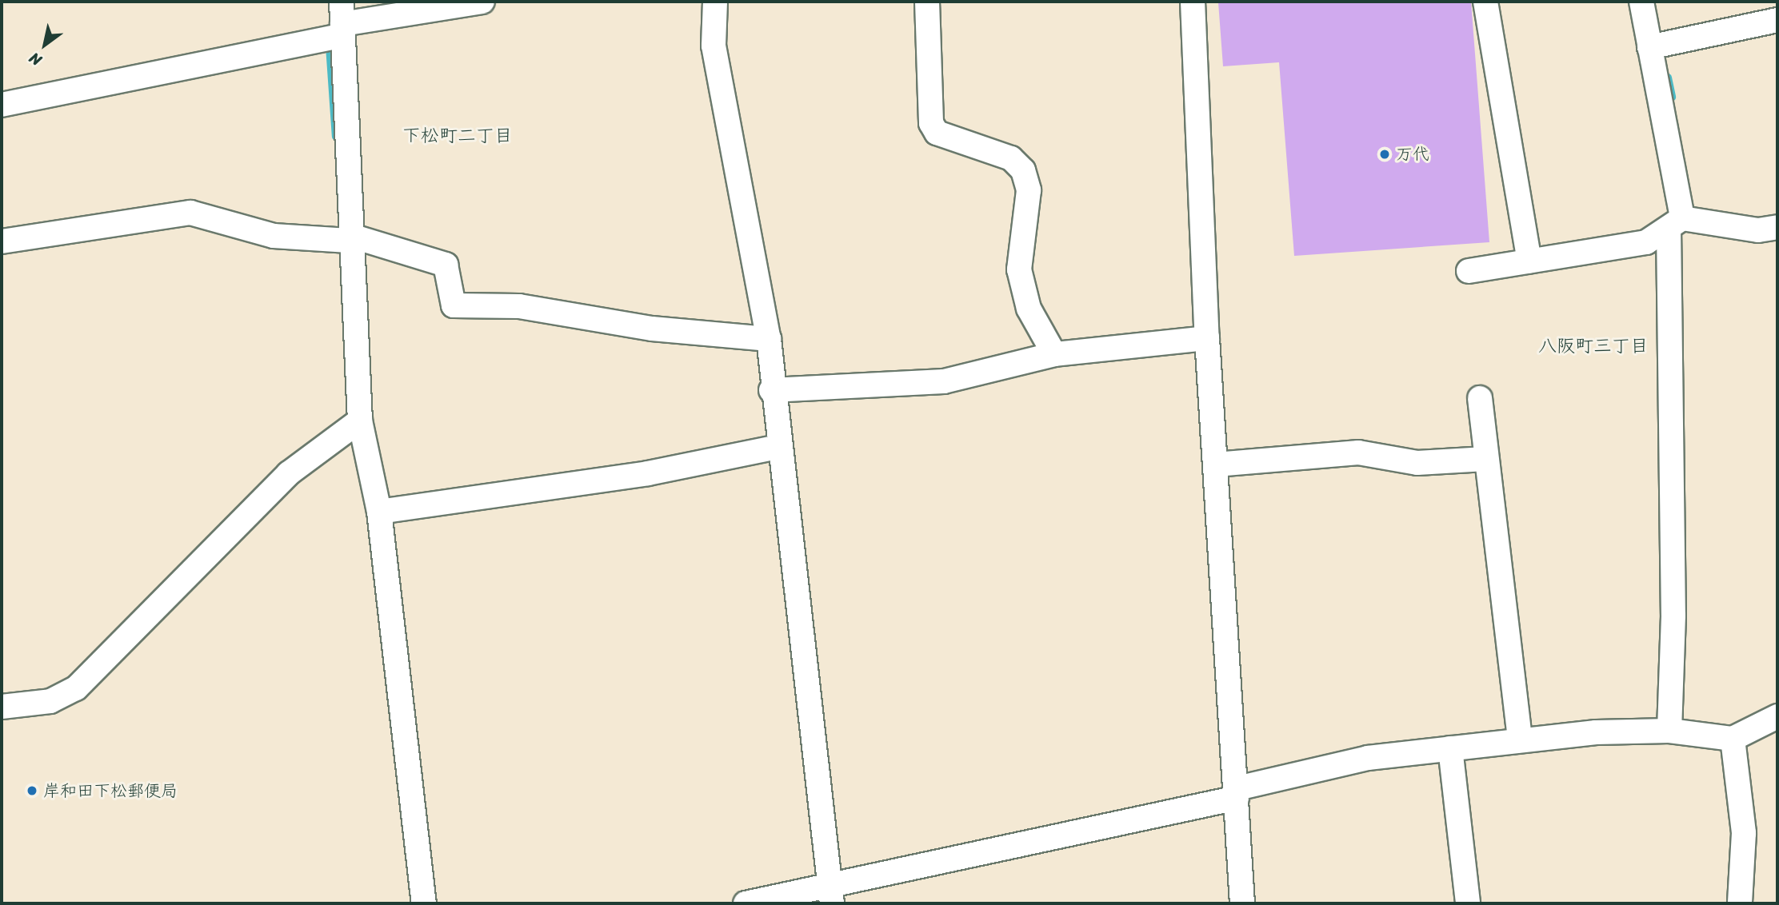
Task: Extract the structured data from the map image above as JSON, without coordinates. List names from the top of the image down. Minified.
{"districts":["下松町二丁目","八阪町三丁目"],"places":["万代","岸和田下松郵便局"],"north":"bottom left"}
